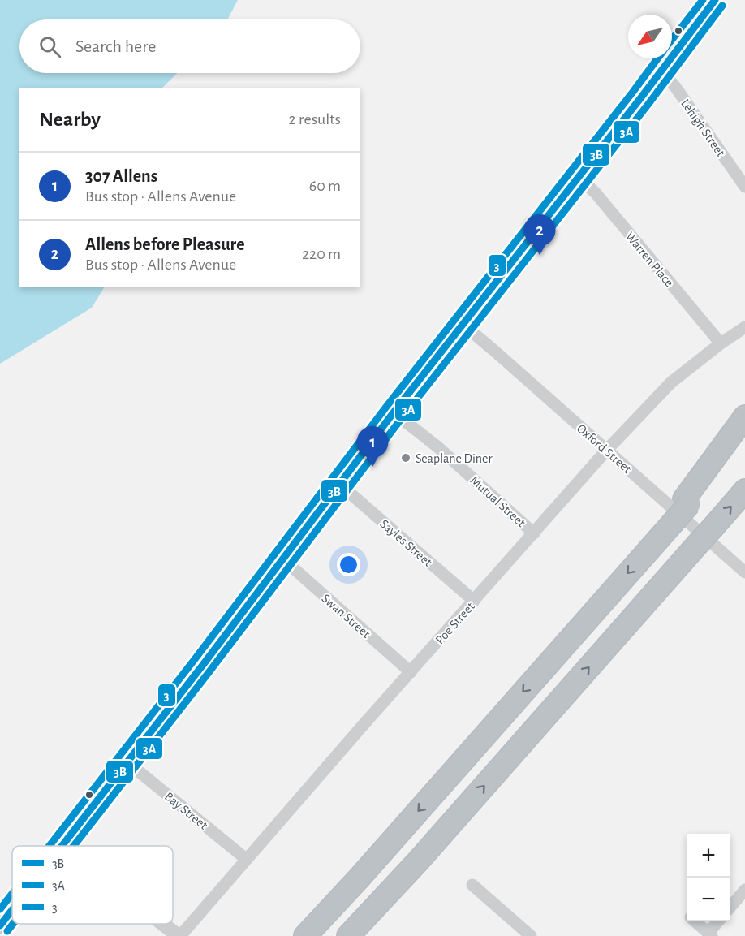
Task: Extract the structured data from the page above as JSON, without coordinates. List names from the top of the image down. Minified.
{"streets":{"street":["Lehigh Street","Warren Place","Oxford Street","Mutual Street","Sayles Street","Swan Street","Poe Street","Bay Street"]},"crossings":[["Warren Place","Poe Street"],["Oxford Street","Poe Street"],["Mutual Street","Poe Street"],["Sayles Street","Poe Street"],["Swan Street","Poe Street"],["Poe Street","Bay Street"]],"places":["Seaplane Diner"],"lines":["transit line 3B","transit line 3","transit line 3A"],"legend":["3B","3A","3"],"north":"bottom left","page":{"search":"Search here","heading":["Nearby","2 results"],"list":[{"mark":"1","name":"307 Allens","note":"Bus stop · Allens Avenue","value":"60 m"},{"mark":"2","name":"Allens before Pleasure","note":"Bus stop · Allens Avenue","value":"220 m"}],"pins":["2","1"],"map_buttons":["+","−"]}}
